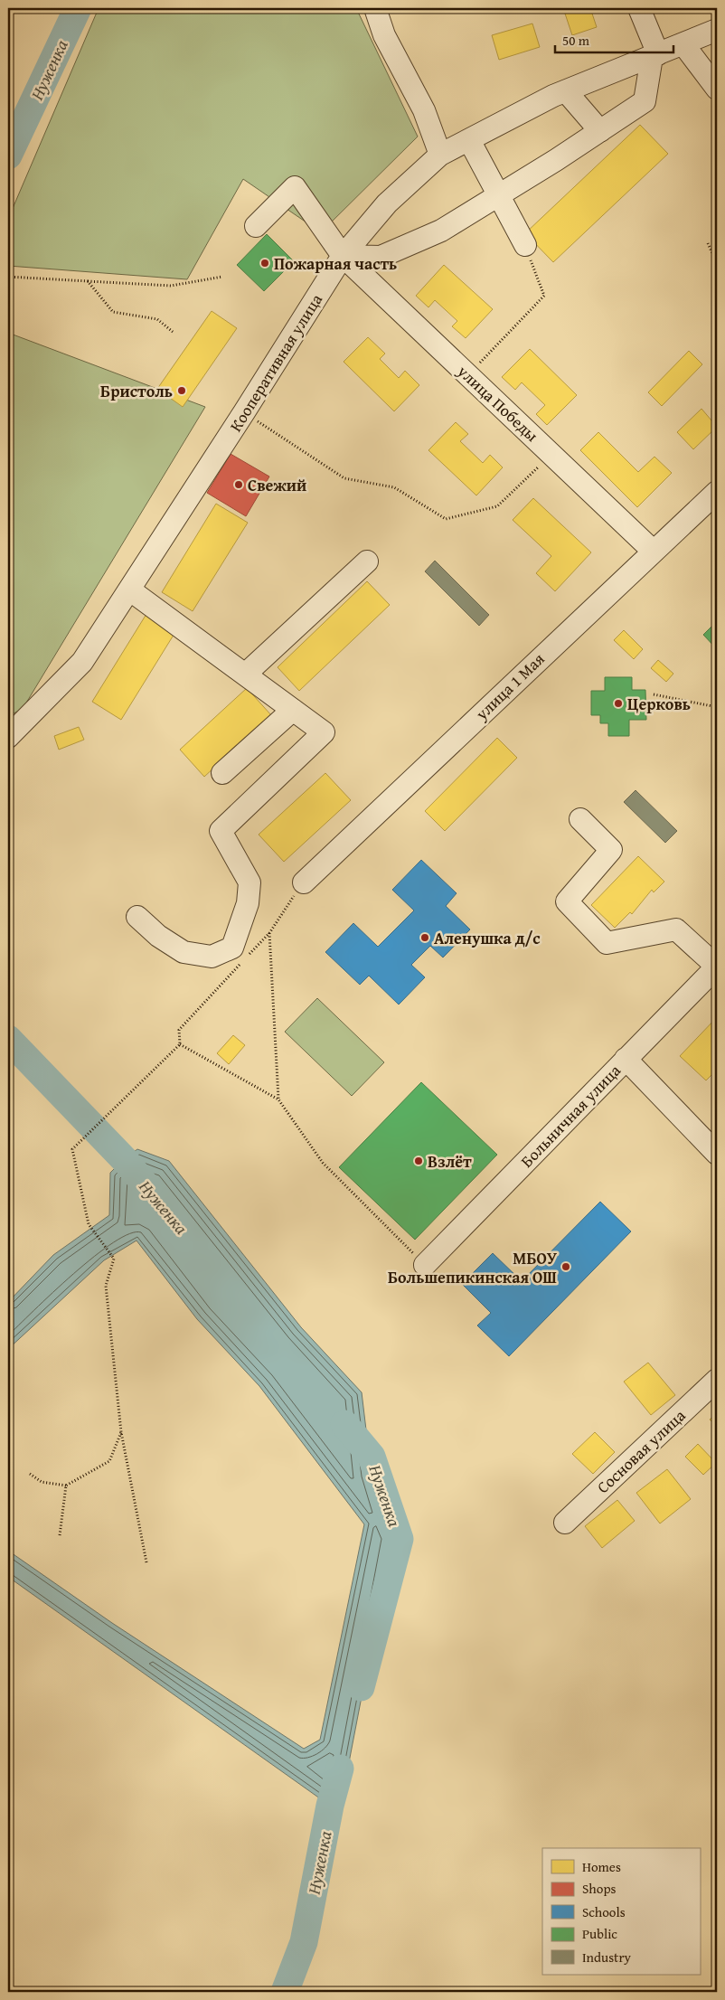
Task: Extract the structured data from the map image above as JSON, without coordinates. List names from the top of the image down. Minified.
{"streets":{"street":["Кооперативная улица","улица Победы","улица 1 Мая","Больничная улица","Сосновая улица"]},"crossings":[["Кооперативная улица","улица Победы"],["улица Победы","улица 1 Мая"]],"water":["Нуженка"],"places":["Пожарная часть","Бристоль","Свежий","Церковь","Аленушка д/с","Взлёт","МБОУ Большепикинская ОШ"],"legend":["Homes","Shops","Schools","Public","Industry"],"scale_bar":"50 m"}
